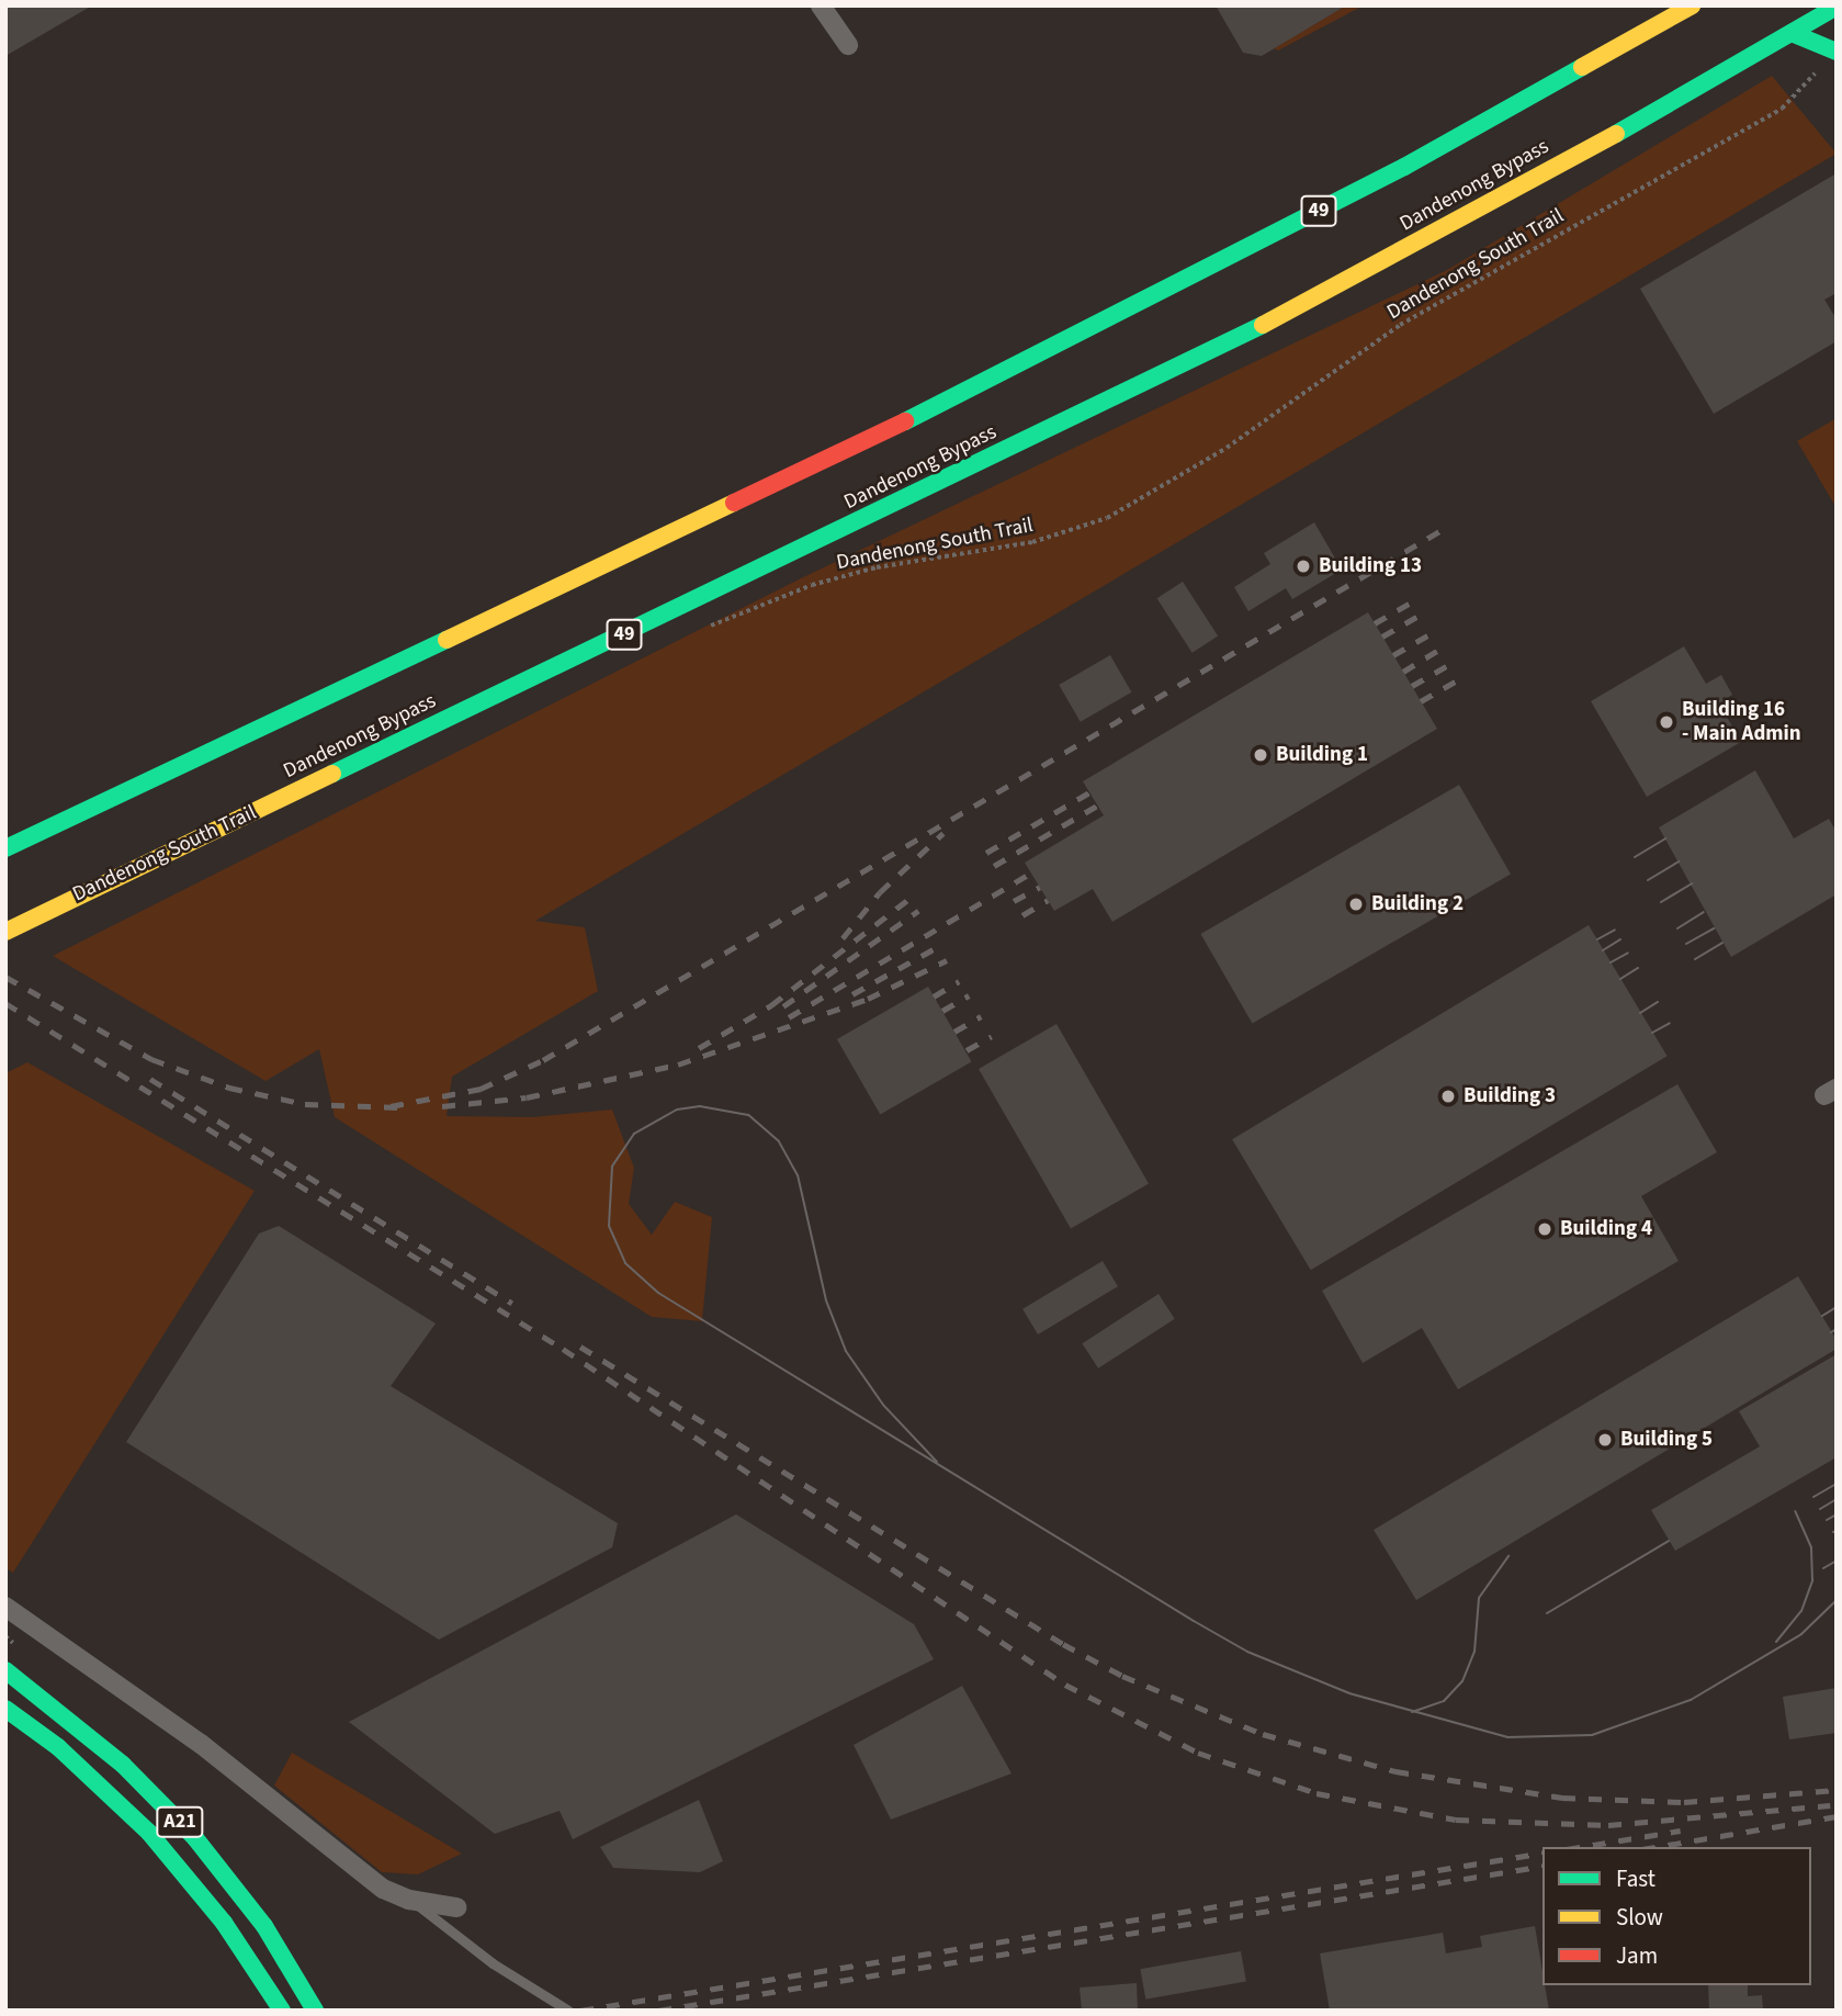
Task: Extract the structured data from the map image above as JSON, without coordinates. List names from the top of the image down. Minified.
{"streets":{"highway":["Dandenong Bypass","49","A21"],"path":["Dandenong South Trail"]},"places":["Building 13","Building 16 - Main Admin","Building 1","Building 2","Building 3","Building 4","Building 5"],"legend":["Fast","Slow","Jam"]}
